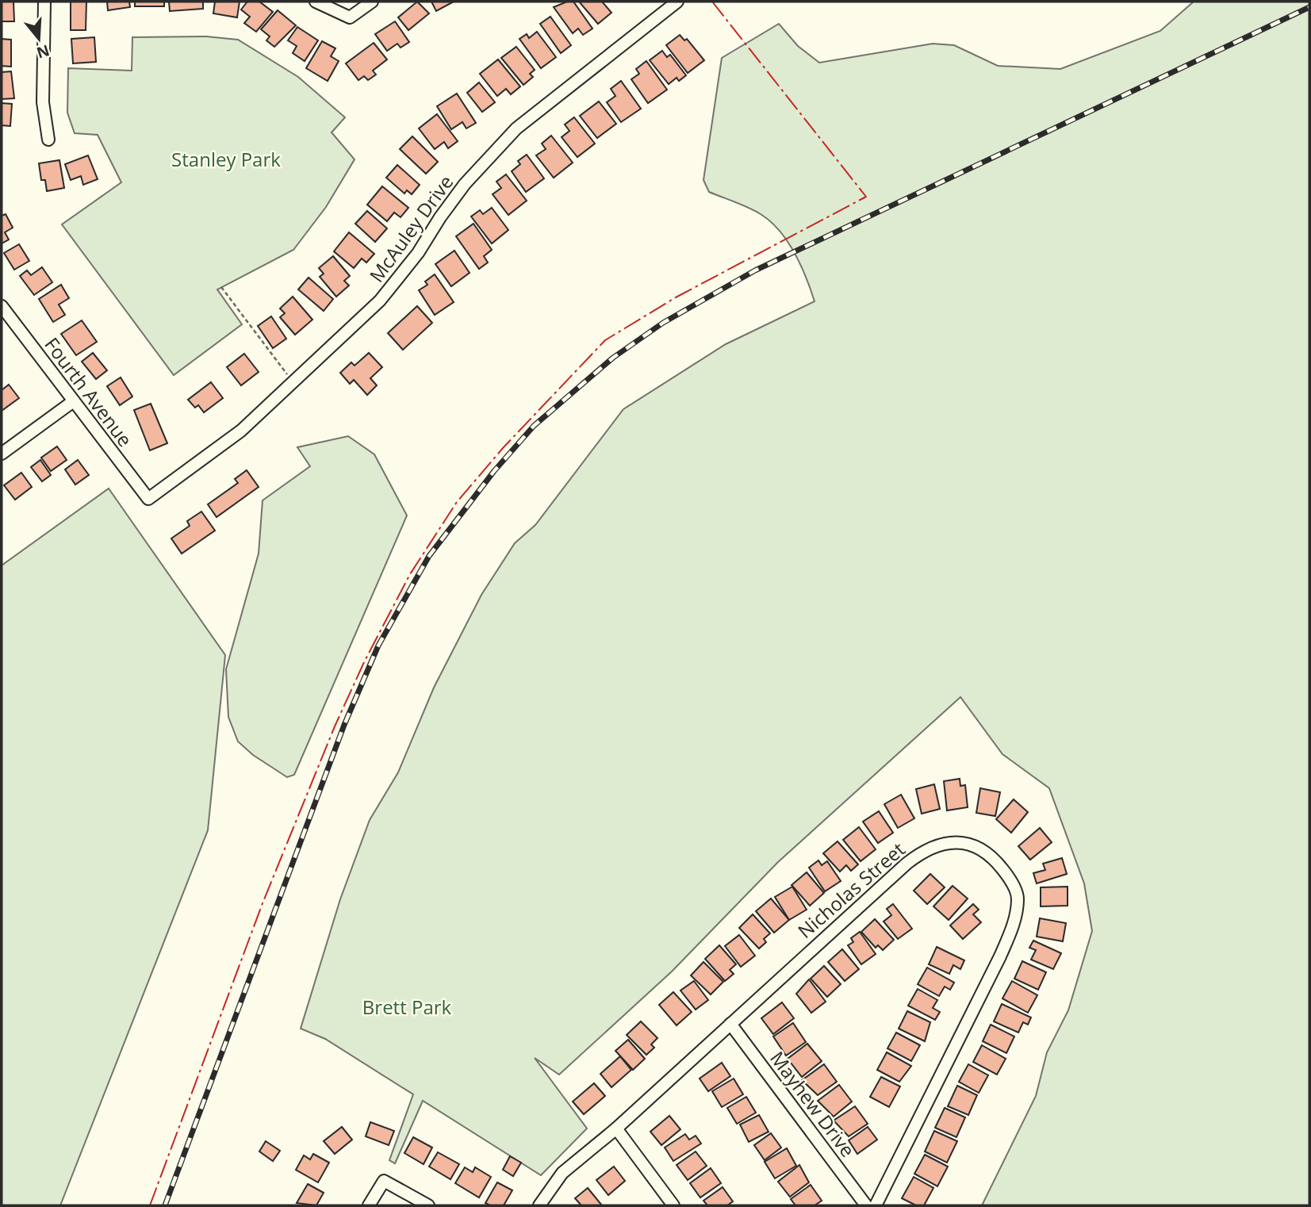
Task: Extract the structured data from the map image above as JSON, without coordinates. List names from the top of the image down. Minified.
{"streets":{"street":["McAuley Drive","Fourth Avenue","Nicholas Street","Mayhew Drive"]},"crossings":[["McAuley Drive","Fourth Avenue"],["Nicholas Street","Mayhew Drive"]],"parks":["Stanley Park","Brett Park"],"north":"bottom"}
